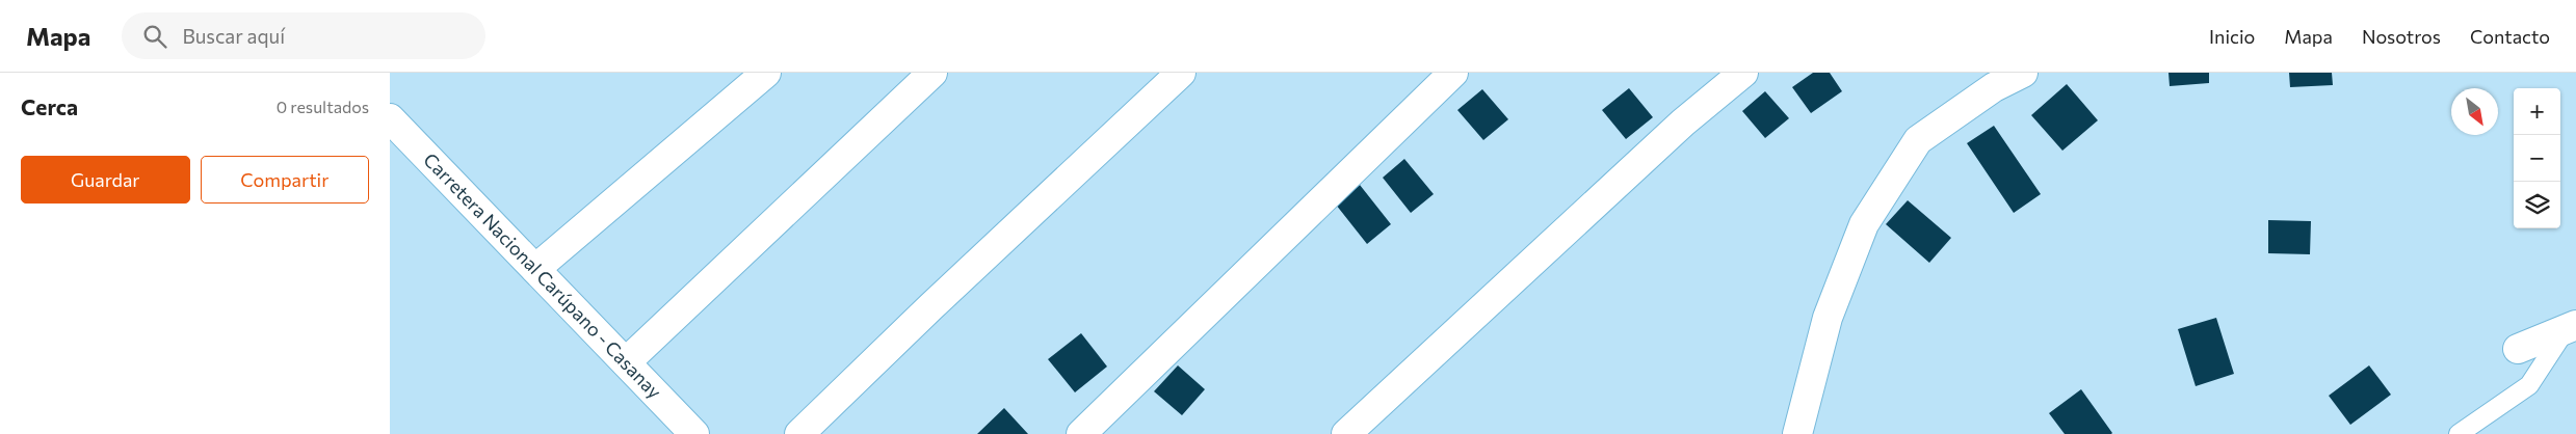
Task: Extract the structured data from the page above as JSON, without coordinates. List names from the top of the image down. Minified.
{"streets":{"main road":["Carretera Nacional Carúpano - Casanay"]},"north":"bottom right","page":{"header":"Mapa","search":"Buscar aquí","nav":["Inicio","Mapa","Nosotros","Contacto"],"heading":["Cerca","0 resultados"],"map_buttons":["+","−"],"buttons":["Guardar","Compartir"]}}
